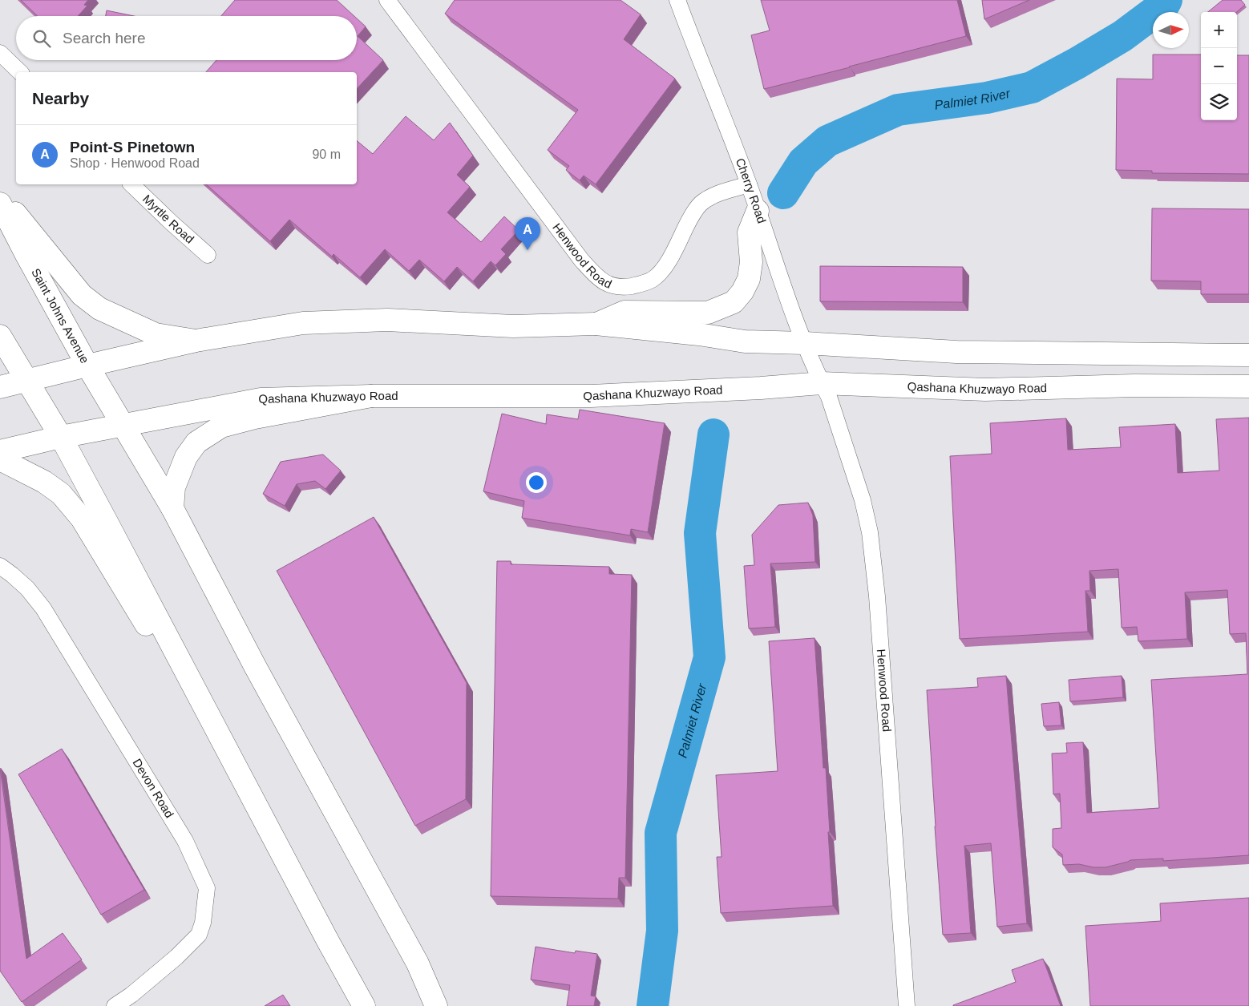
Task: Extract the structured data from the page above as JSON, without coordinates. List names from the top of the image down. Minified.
{"streets":{"main road":["Saint Johns Avenue","Qashana Khuzwayo Road"],"street":["Cherry Road","Myrtle Road","Henwood Road","Devon Road"]},"crossings":[["Cherry Road","Henwood Road"],["Cherry Road","Qashana Khuzwayo Road"],["Henwood Road","Qashana Khuzwayo Road"],["Saint Johns Avenue","Qashana Khuzwayo Road"]],"water":["Palmiet River"],"north":"right","page":{"map_buttons":["+","−"],"search":"Search here","heading":"Nearby","list":[{"mark":"A","name":"Point-S Pinetown","note":"Shop · Henwood Road","value":"90 m"}],"pins":"A"}}
